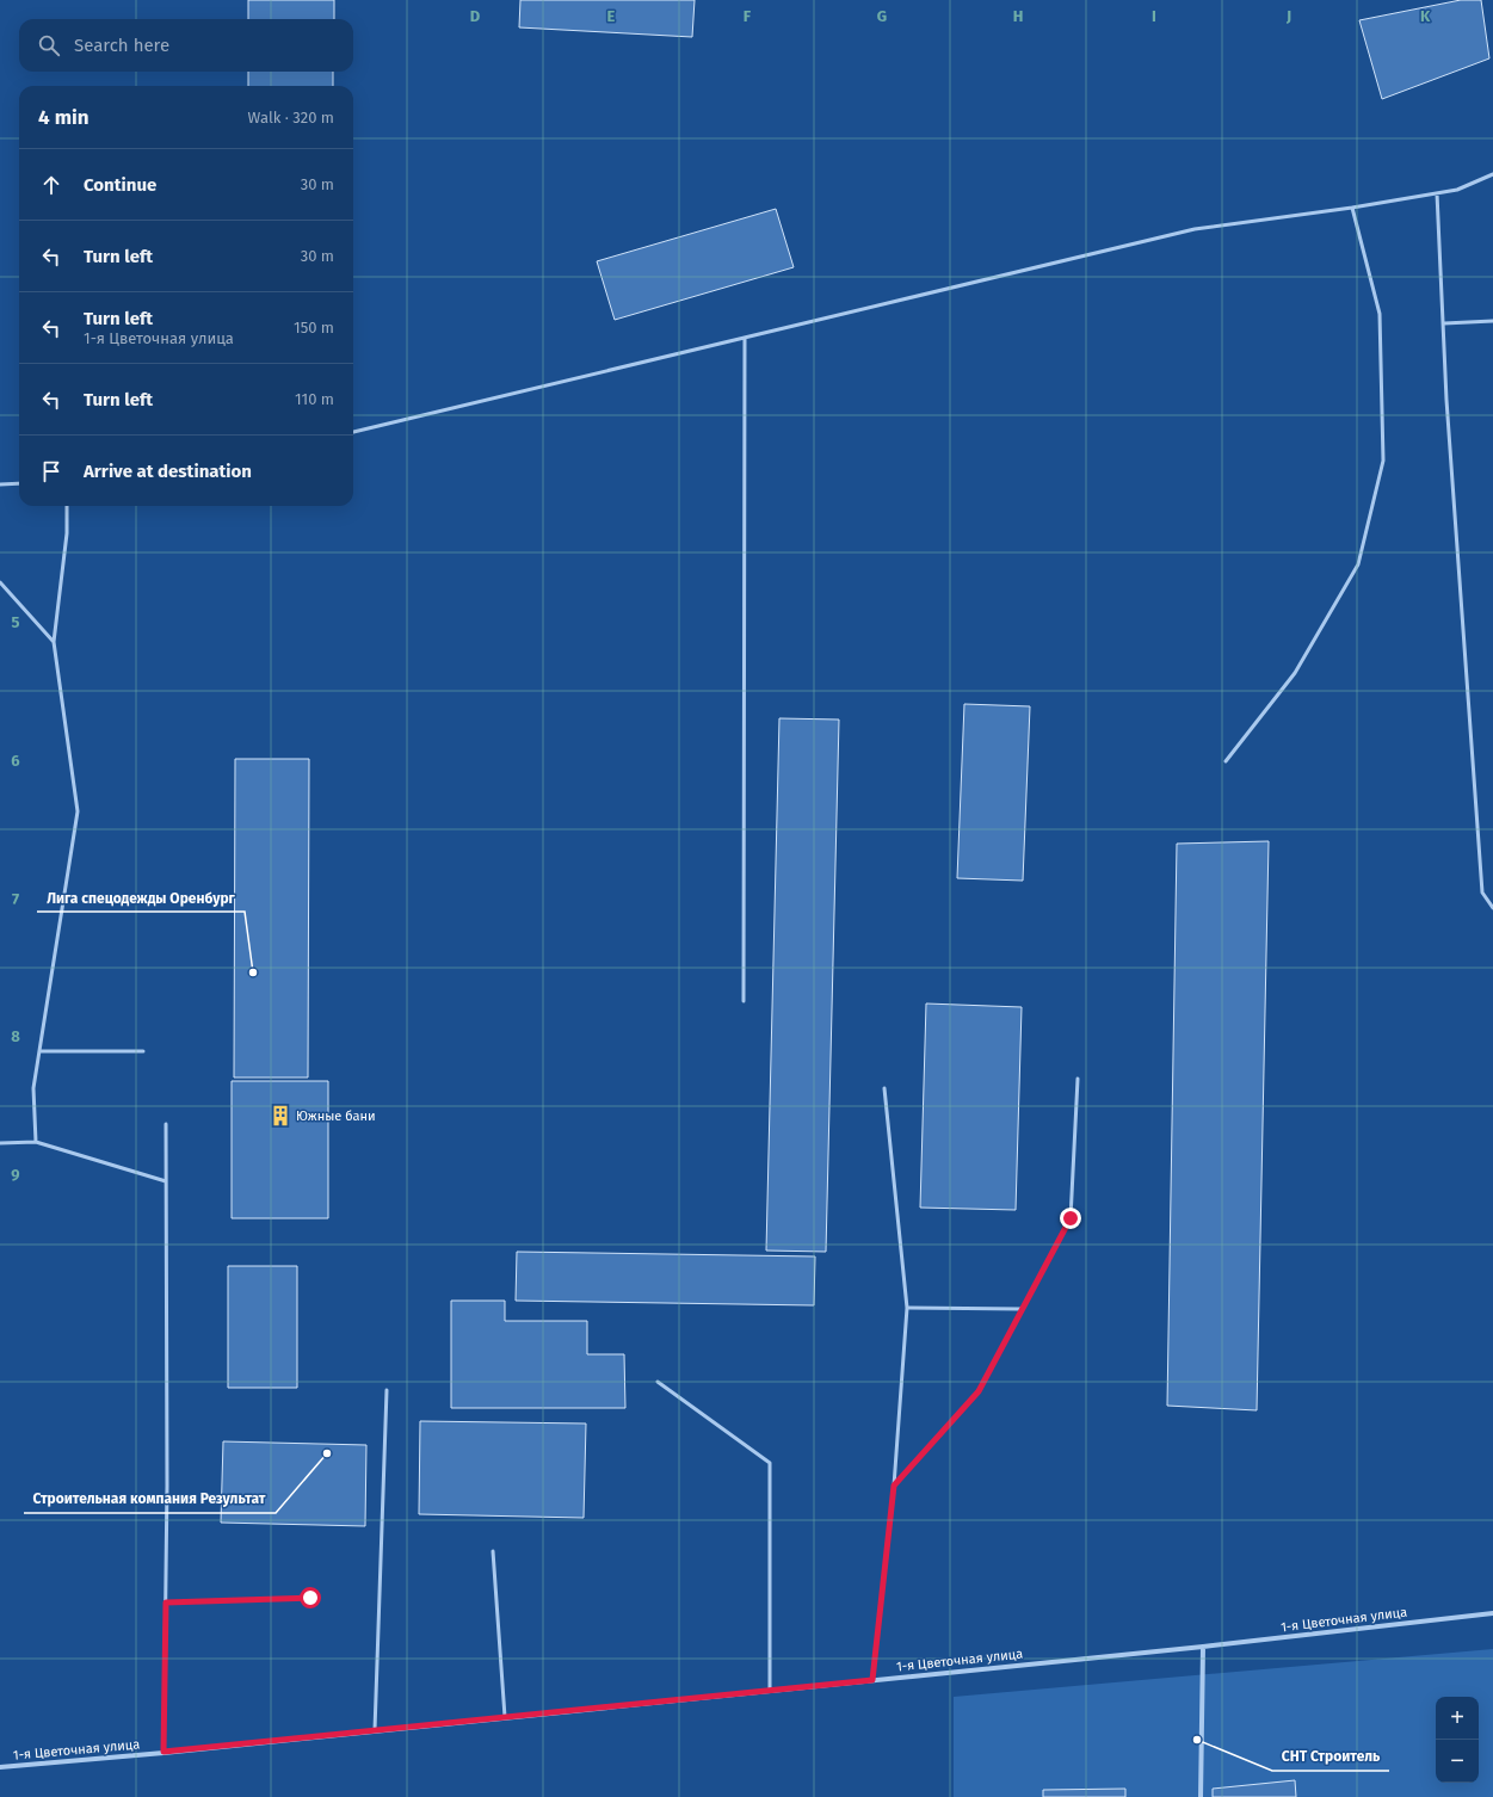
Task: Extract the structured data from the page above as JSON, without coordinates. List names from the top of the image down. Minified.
{"streets":{"street":["1-я Цветочная улица"]},"places":{"other":["Лига спецодежды Оренбург","Строительная компания Результат","СНТ Строитель"],"building":["Южные бани"]},"page":{"search":"Search here","heading":["4 min","Walk · 320 m"],"list":[["Continue","30 m"],["Turn left","30 m"],["Turn left","1-я Цветочная улица","150 m"],["Turn left","110 m"],"Arrive at destination"],"map_buttons":["+","−"]},"grid":{"columns":["D","E","F","G","H","I","J","K"],"rows":["5","6","7","8","9"]}}
